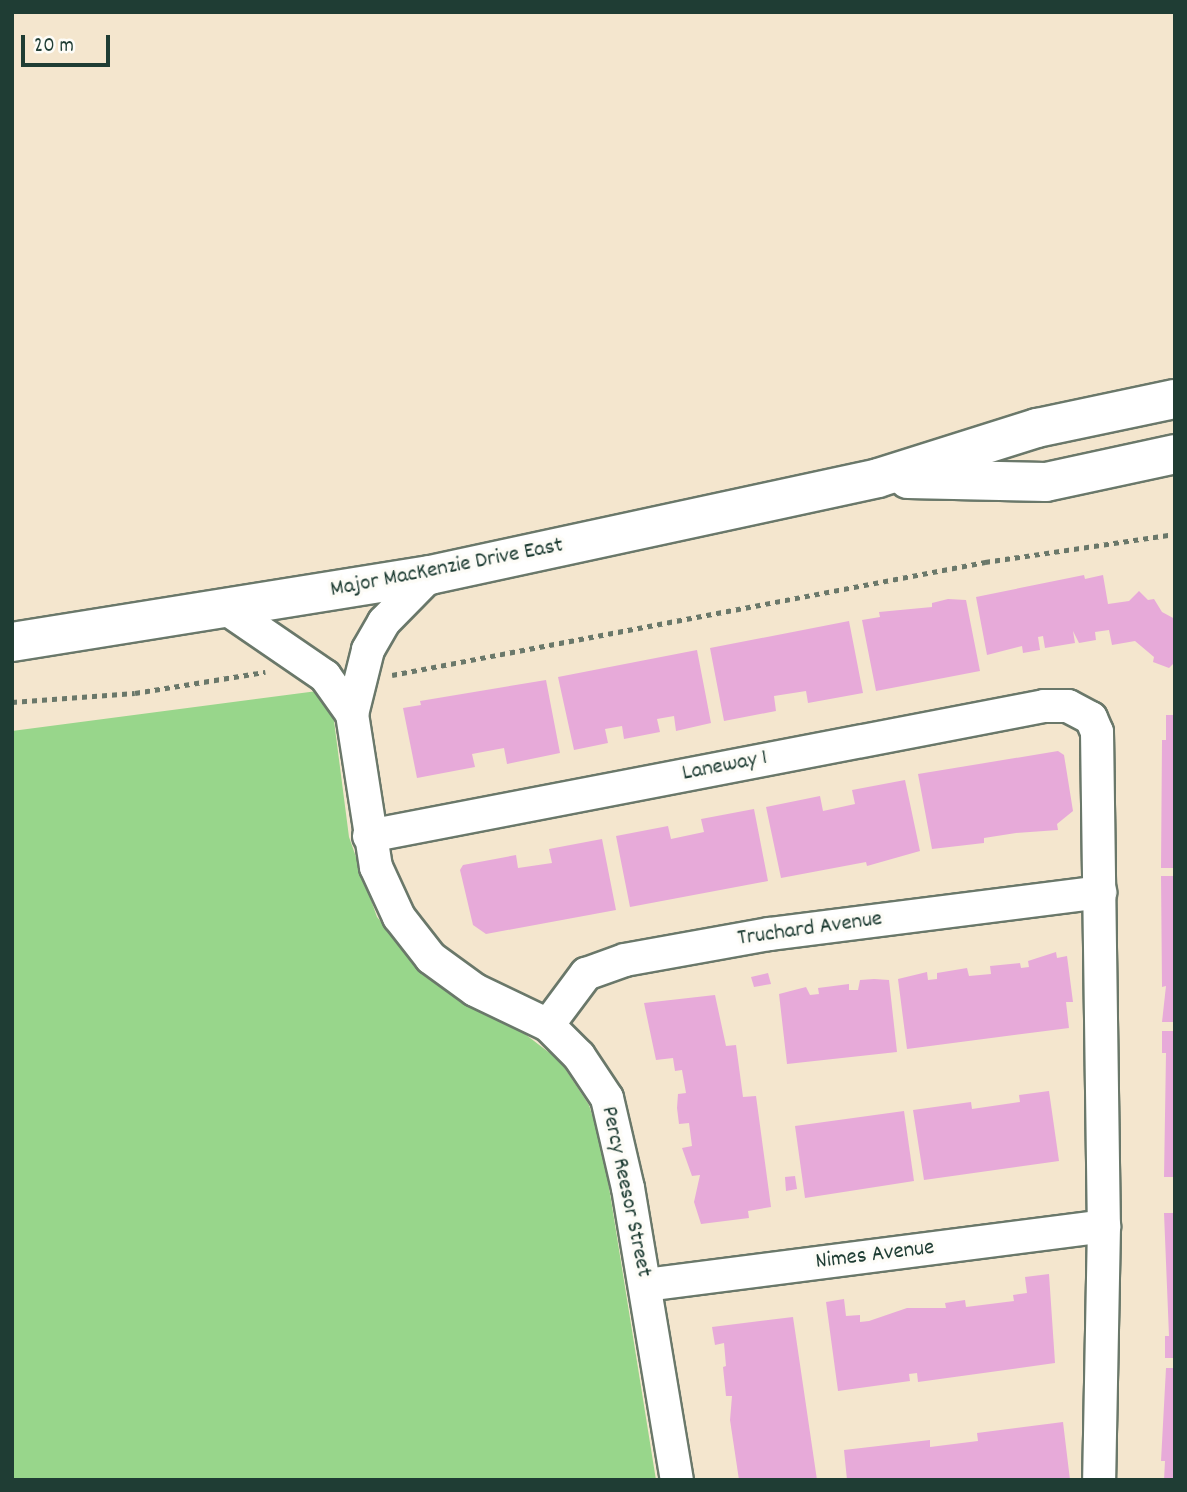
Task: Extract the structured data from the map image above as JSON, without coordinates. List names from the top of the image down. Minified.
{"streets":{"main road":["Major MacKenzie Drive East"],"street":["Laneway 1","Truchard Avenue","Percy Reesor Street","Nimes Avenue"]},"crossings":[["Major MacKenzie Drive East","Percy Reesor Street"],["Laneway 1","Truchard Avenue"],["Laneway 1","Percy Reesor Street"],["Truchard Avenue","Percy Reesor Street"],["Percy Reesor Street","Nimes Avenue"]],"scale_bar":"20 m"}
